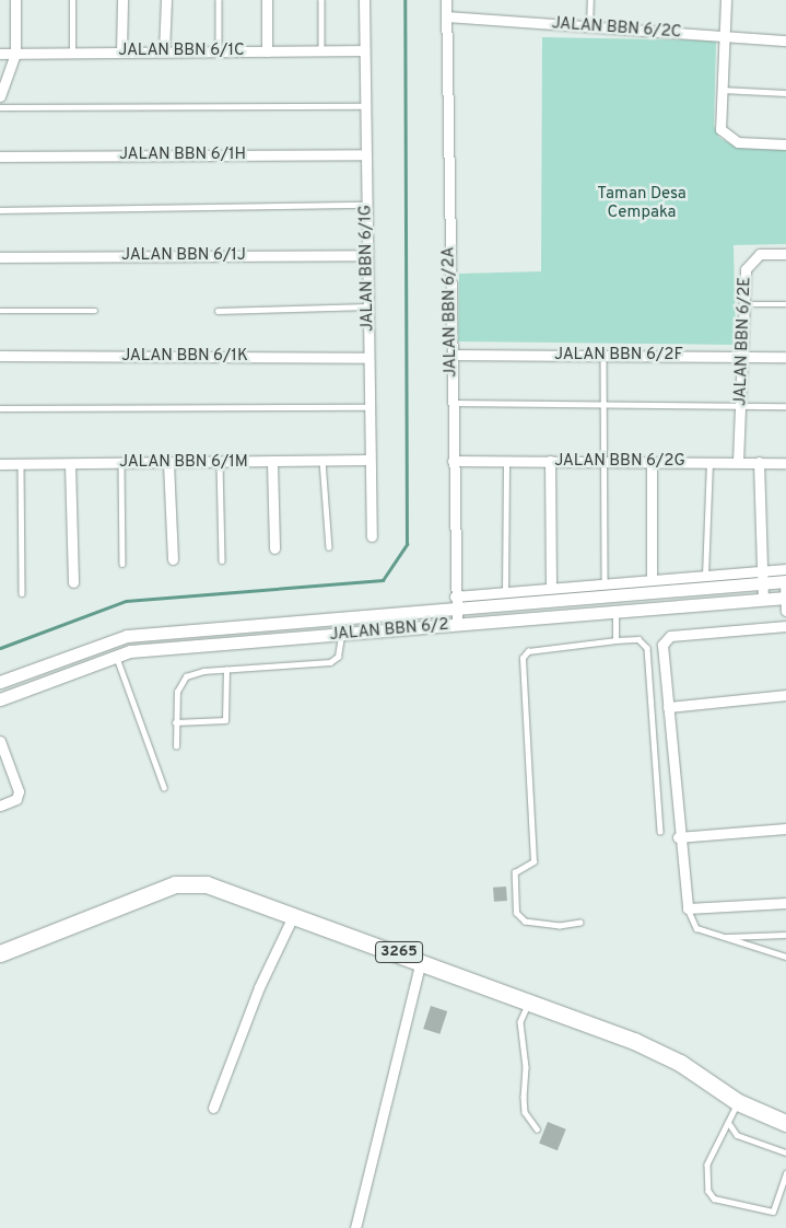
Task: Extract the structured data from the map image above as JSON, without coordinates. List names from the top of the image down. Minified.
{"streets":{"main road":["3265"],"street":["JALAN BBN 6/2C","JALAN BBN 6/1C","JALAN BBN 6/1H","JALAN BBN 6/1J","JALAN BBN 6/1G","JALAN BBN 6/2A","JALAN BBN 6/2E","JALAN BBN 6/2F","JALAN BBN 6/1K","JALAN BBN 6/2G","JALAN BBN 6/1M","JALAN BBN 6/2"]},"crossings":[["JALAN BBN 6/2C","JALAN BBN 6/2A"],["JALAN BBN 6/1C","JALAN BBN 6/1G"],["JALAN BBN 6/1H","JALAN BBN 6/1G"],["JALAN BBN 6/1J","JALAN BBN 6/1G"],["JALAN BBN 6/1G","JALAN BBN 6/1K"],["JALAN BBN 6/1G","JALAN BBN 6/1M"],["JALAN BBN 6/2A","JALAN BBN 6/2F"],["JALAN BBN 6/2A","JALAN BBN 6/2G"],["JALAN BBN 6/2A","JALAN BBN 6/2"],["JALAN BBN 6/2E","JALAN BBN 6/2F"],["JALAN BBN 6/2E","JALAN BBN 6/2G"]],"parks":["Taman Desa Cempaka"]}
